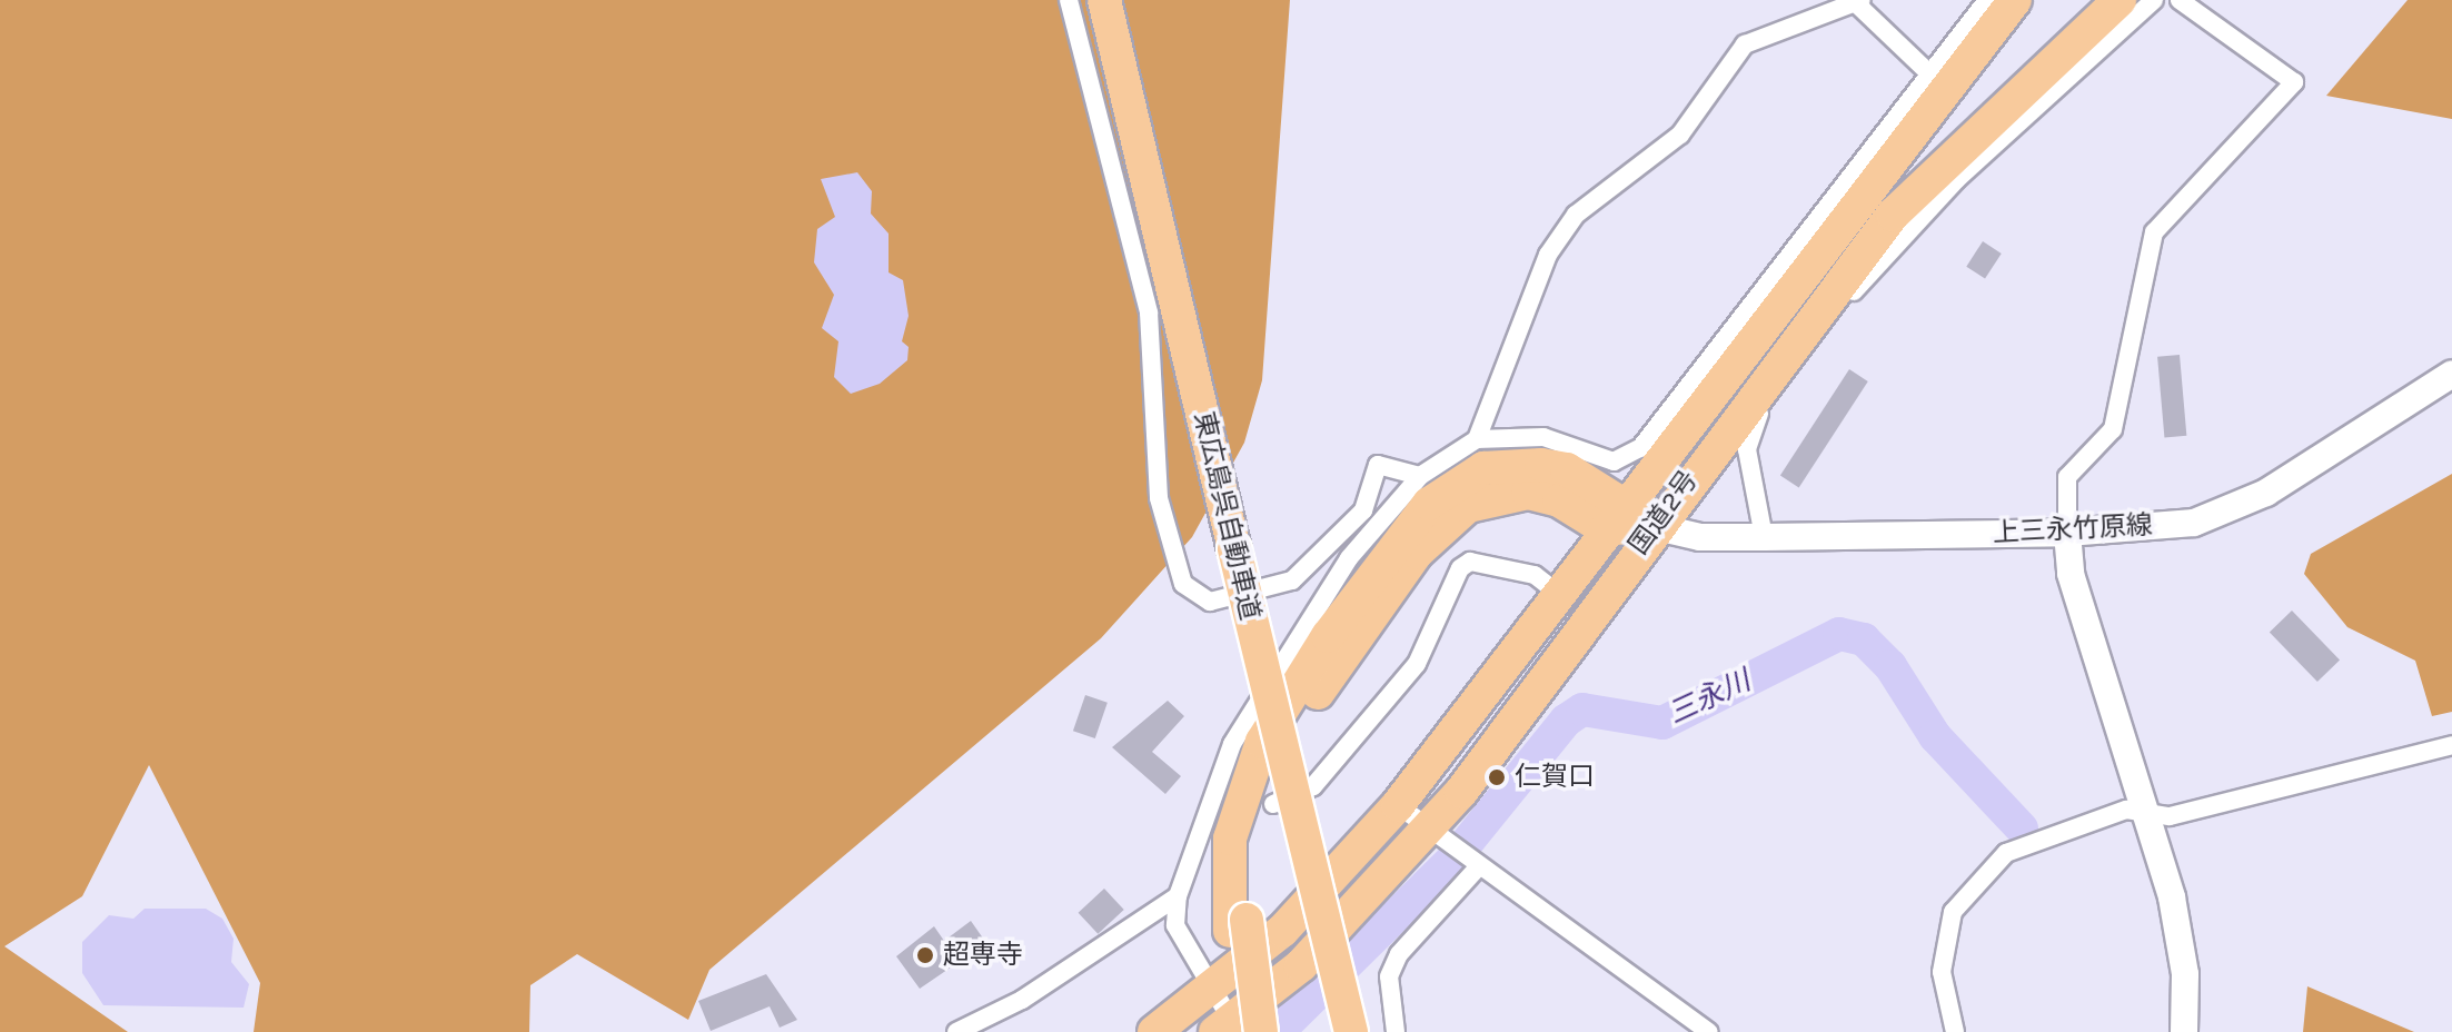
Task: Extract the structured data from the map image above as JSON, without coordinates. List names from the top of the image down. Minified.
{"streets":{"highway":["国道2号","東広島呉自動車道"],"main road":["上三永竹原線"]},"crossings":[["国道2号","上三永竹原線"]],"water":["三永川"],"places":["仁賀口","超専寺"]}
